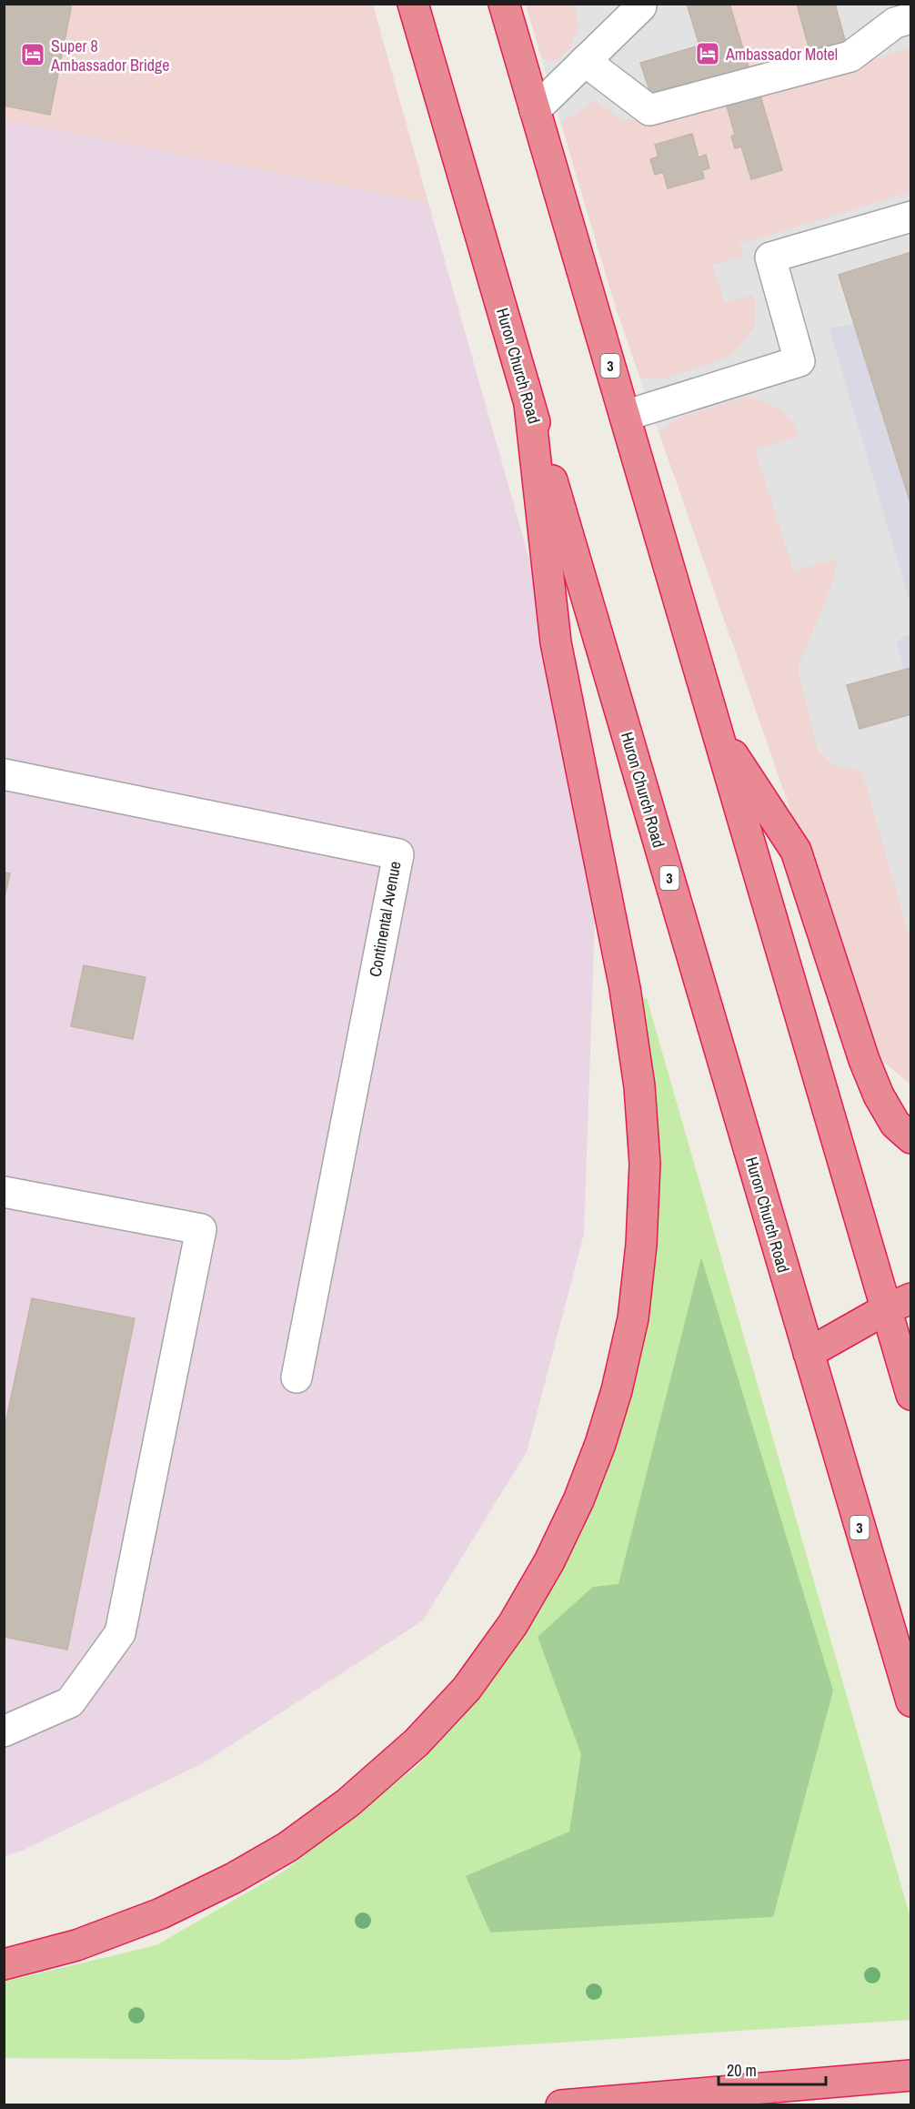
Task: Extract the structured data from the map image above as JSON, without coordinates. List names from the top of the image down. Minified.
{"streets":{"highway":["Huron Church Road","3"],"street":["Continental Avenue"]},"places":{"hotel":["Ambassador Motel","Super 8 Ambassador Bridge"]},"scale_bar":"20 m"}
